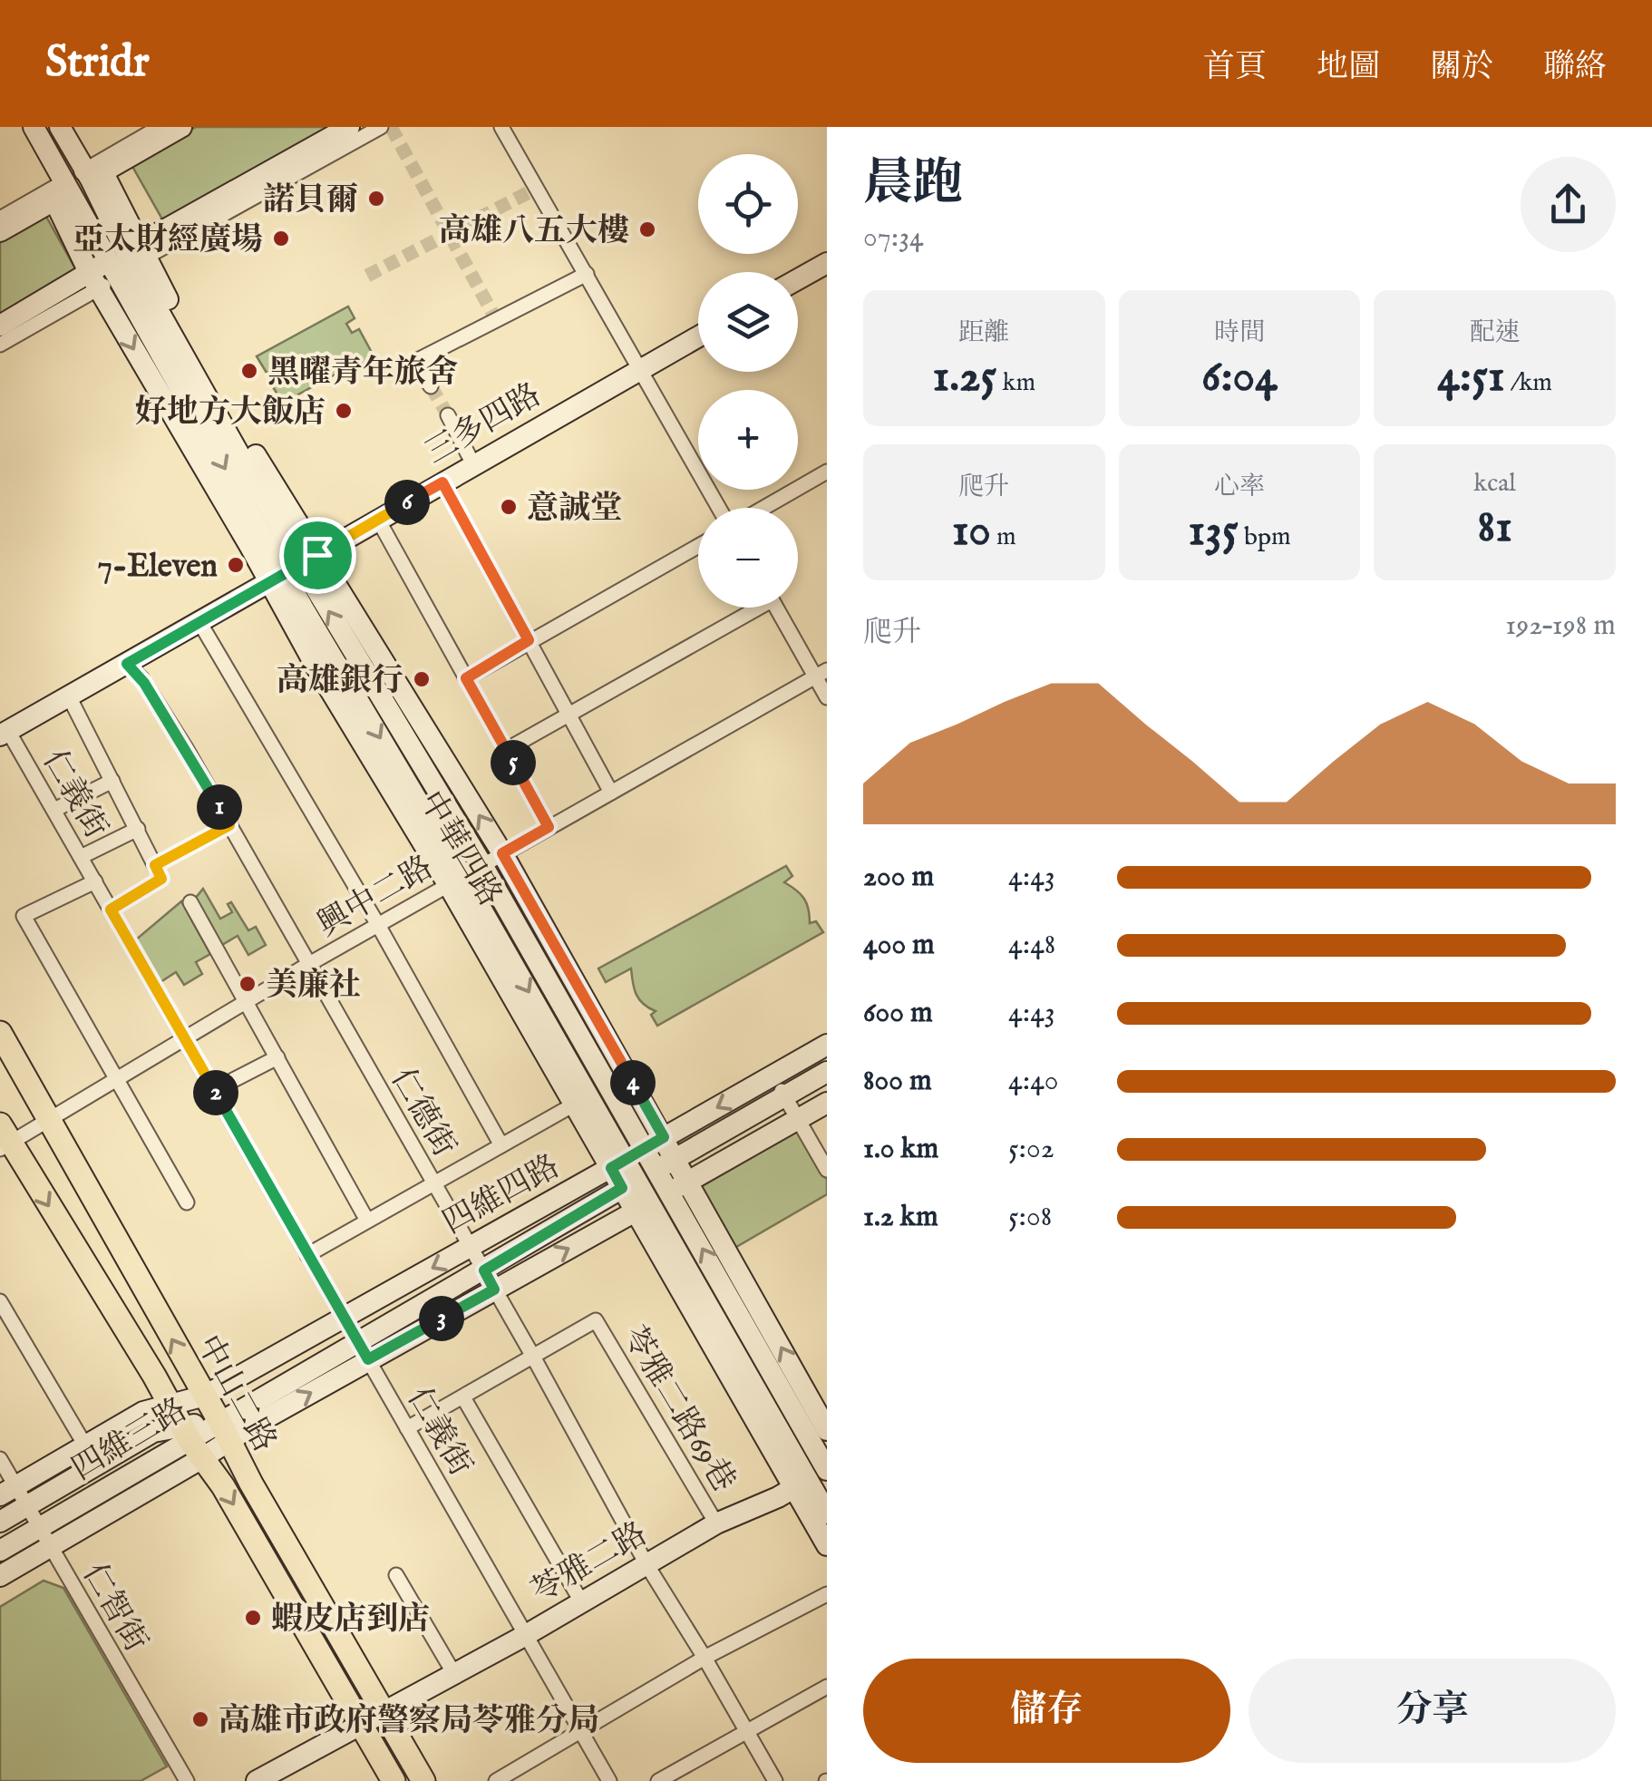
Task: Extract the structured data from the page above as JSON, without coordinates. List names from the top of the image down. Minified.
{"streets":{"main road":["中山二路"],"street":["三多四路","仁義街","中華四路","興中二路","仁德街","四維四路","苓雅二路69巷","四維三路","苓雅二路","仁智街"]},"crossings":[["三多四路","仁義街"],["三多四路","中華四路"],["三多四路","仁德街"],["仁義街","興中二路"],["仁義街","四維四路"],["仁義街","苓雅二路69巷"],["仁義街","苓雅二路"],["中華四路","興中二路"],["中華四路","四維四路"],["中華四路","苓雅二路"],["興中二路","仁德街"],["興中二路","中山二路"],["仁德街","四維四路"],["仁德街","苓雅二路69巷"],["仁德街","苓雅二路"],["四維四路","中山二路"],["四維四路","四維三路"],["中山二路","四維三路"],["中山二路","苓雅二路"],["苓雅二路69巷","苓雅二路"],["四維三路","仁智街"]],"places":["諾貝爾","高雄八五大樓","亞太財經廣場","黑曜青年旅舍","好地方大飯店","意誠堂","7-Eleven","高雄銀行","美廉社","蝦皮店到店","高雄市政府警察局苓雅分局"],"page":{"header":"Stridr","nav":["首頁","地圖","關於","聯絡"],"heading":["晨跑","07:34"],"map_buttons":["+","−"],"stats":[["距離","1.25 km"],["時間","6:04"],["配速","4:51 /km"],["爬升","10 m"],["心率","135 bpm"],["kcal","81"]],"pins":["6","5","1","4","2","3"],"chart":["爬升","192–198 m"],"list":[{"name":"200 m","note":"4:43"},{"name":"400 m","note":"4:48"},{"name":"600 m","note":"4:43"},{"name":"800 m","note":"4:40"},{"name":"1.0 km","note":"5:02"},{"name":"1.2 km","note":"5:08"}],"buttons":["儲存","分享"]}}
